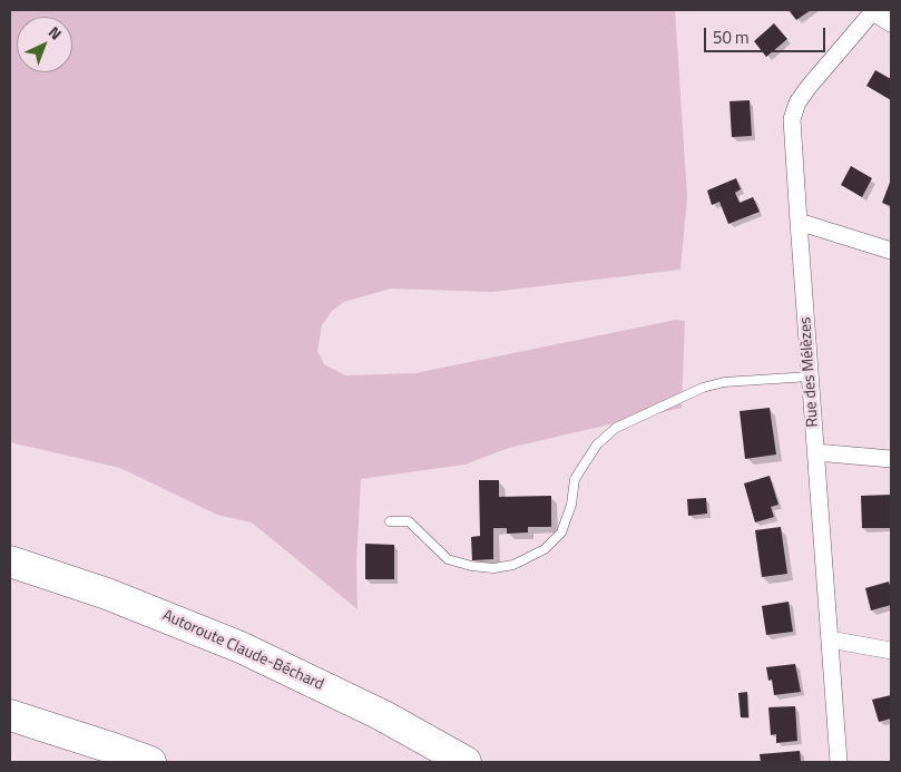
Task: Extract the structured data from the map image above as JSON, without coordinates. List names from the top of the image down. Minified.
{"streets":{"highway":["Autoroute Claude-Béchard"],"street":["Rue des Mélèzes"]},"scale_bar":"50 m","north":"top right"}
